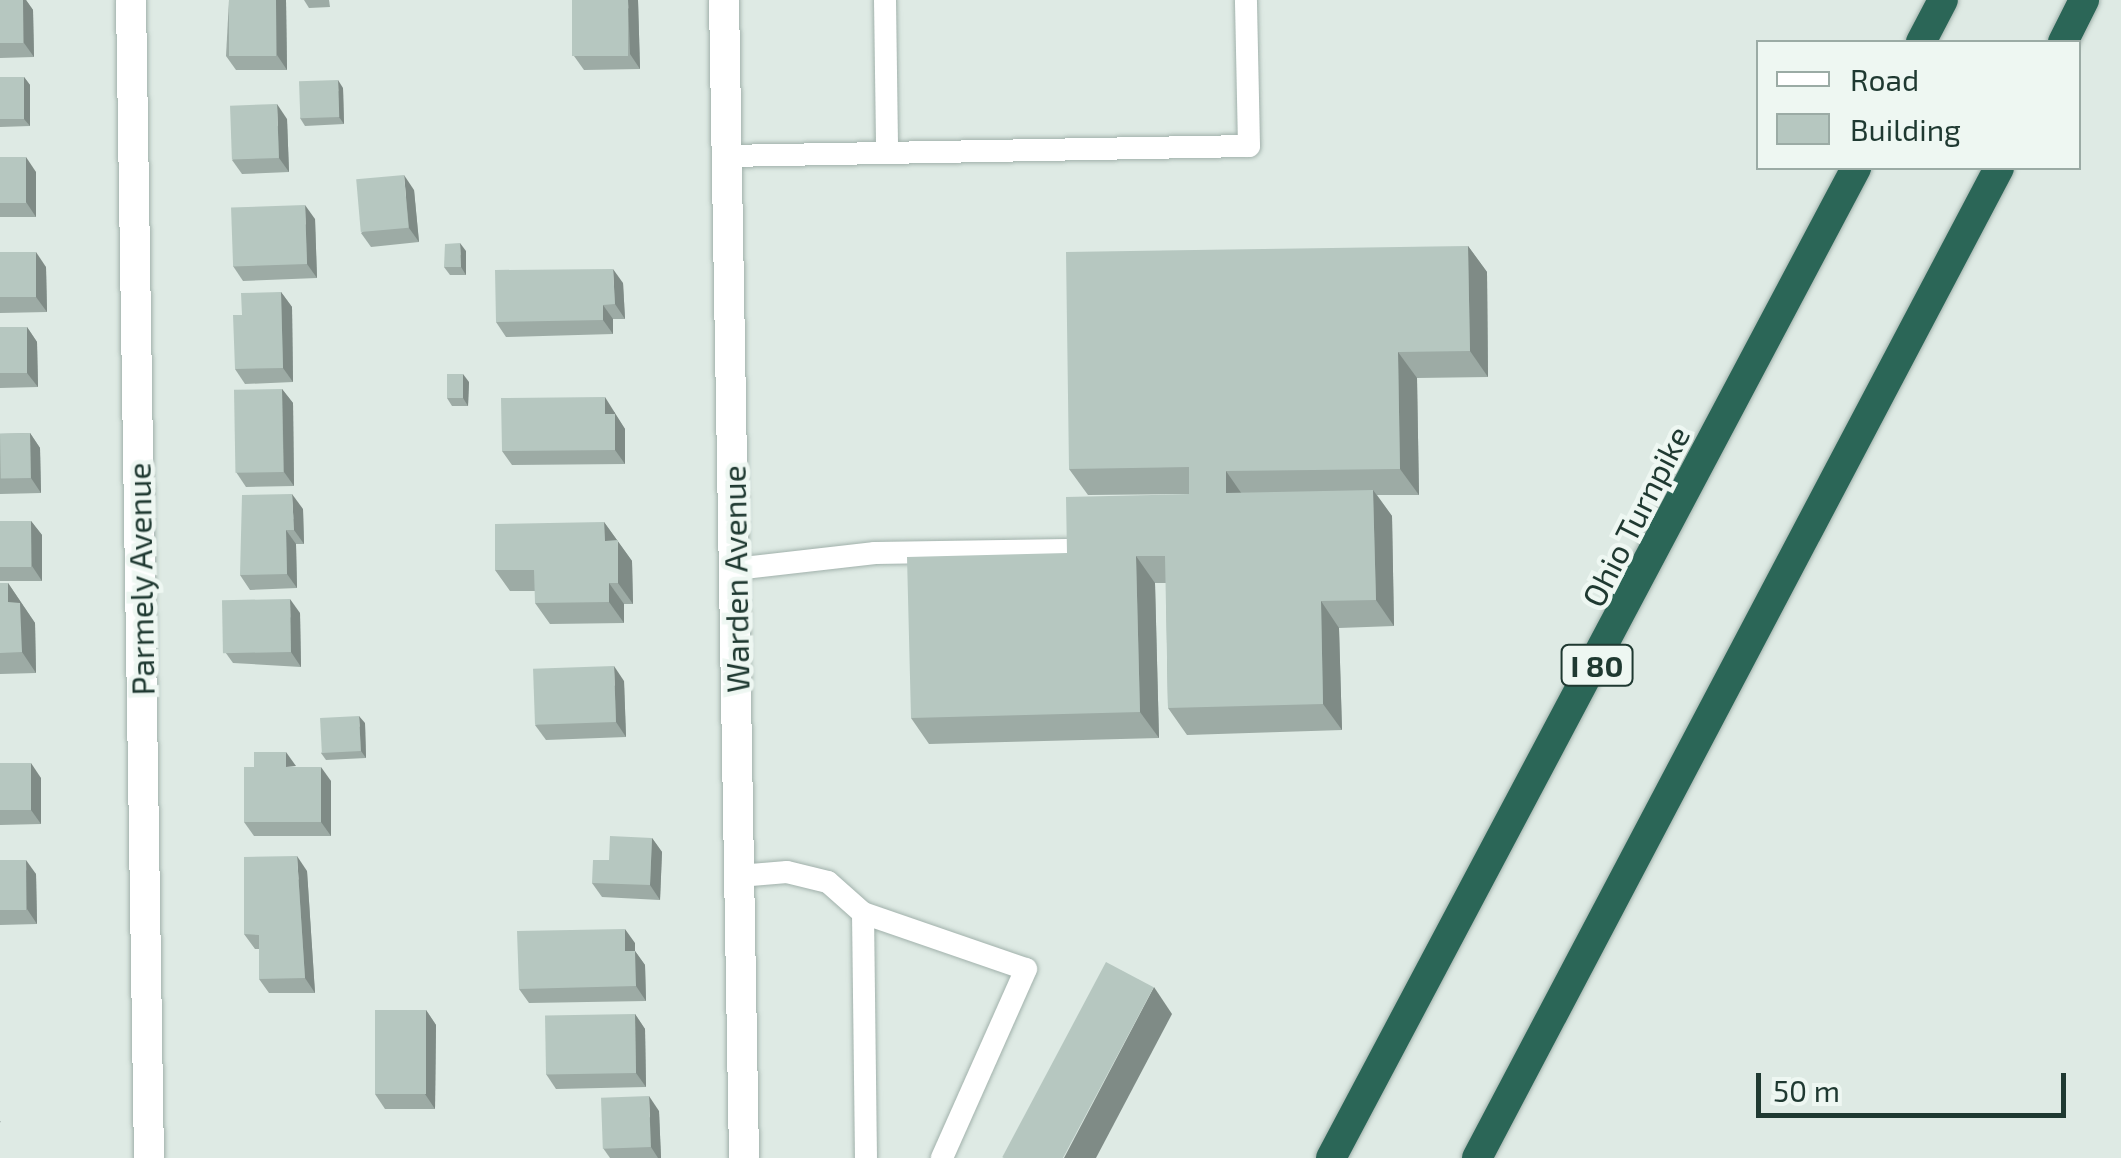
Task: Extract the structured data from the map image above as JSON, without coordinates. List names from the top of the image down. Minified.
{"streets":{"highway":["Ohio Turnpike","I 80"],"street":["Parmely Avenue","Warden Avenue"]},"legend":["Road","Building"],"scale_bar":"50 m"}
